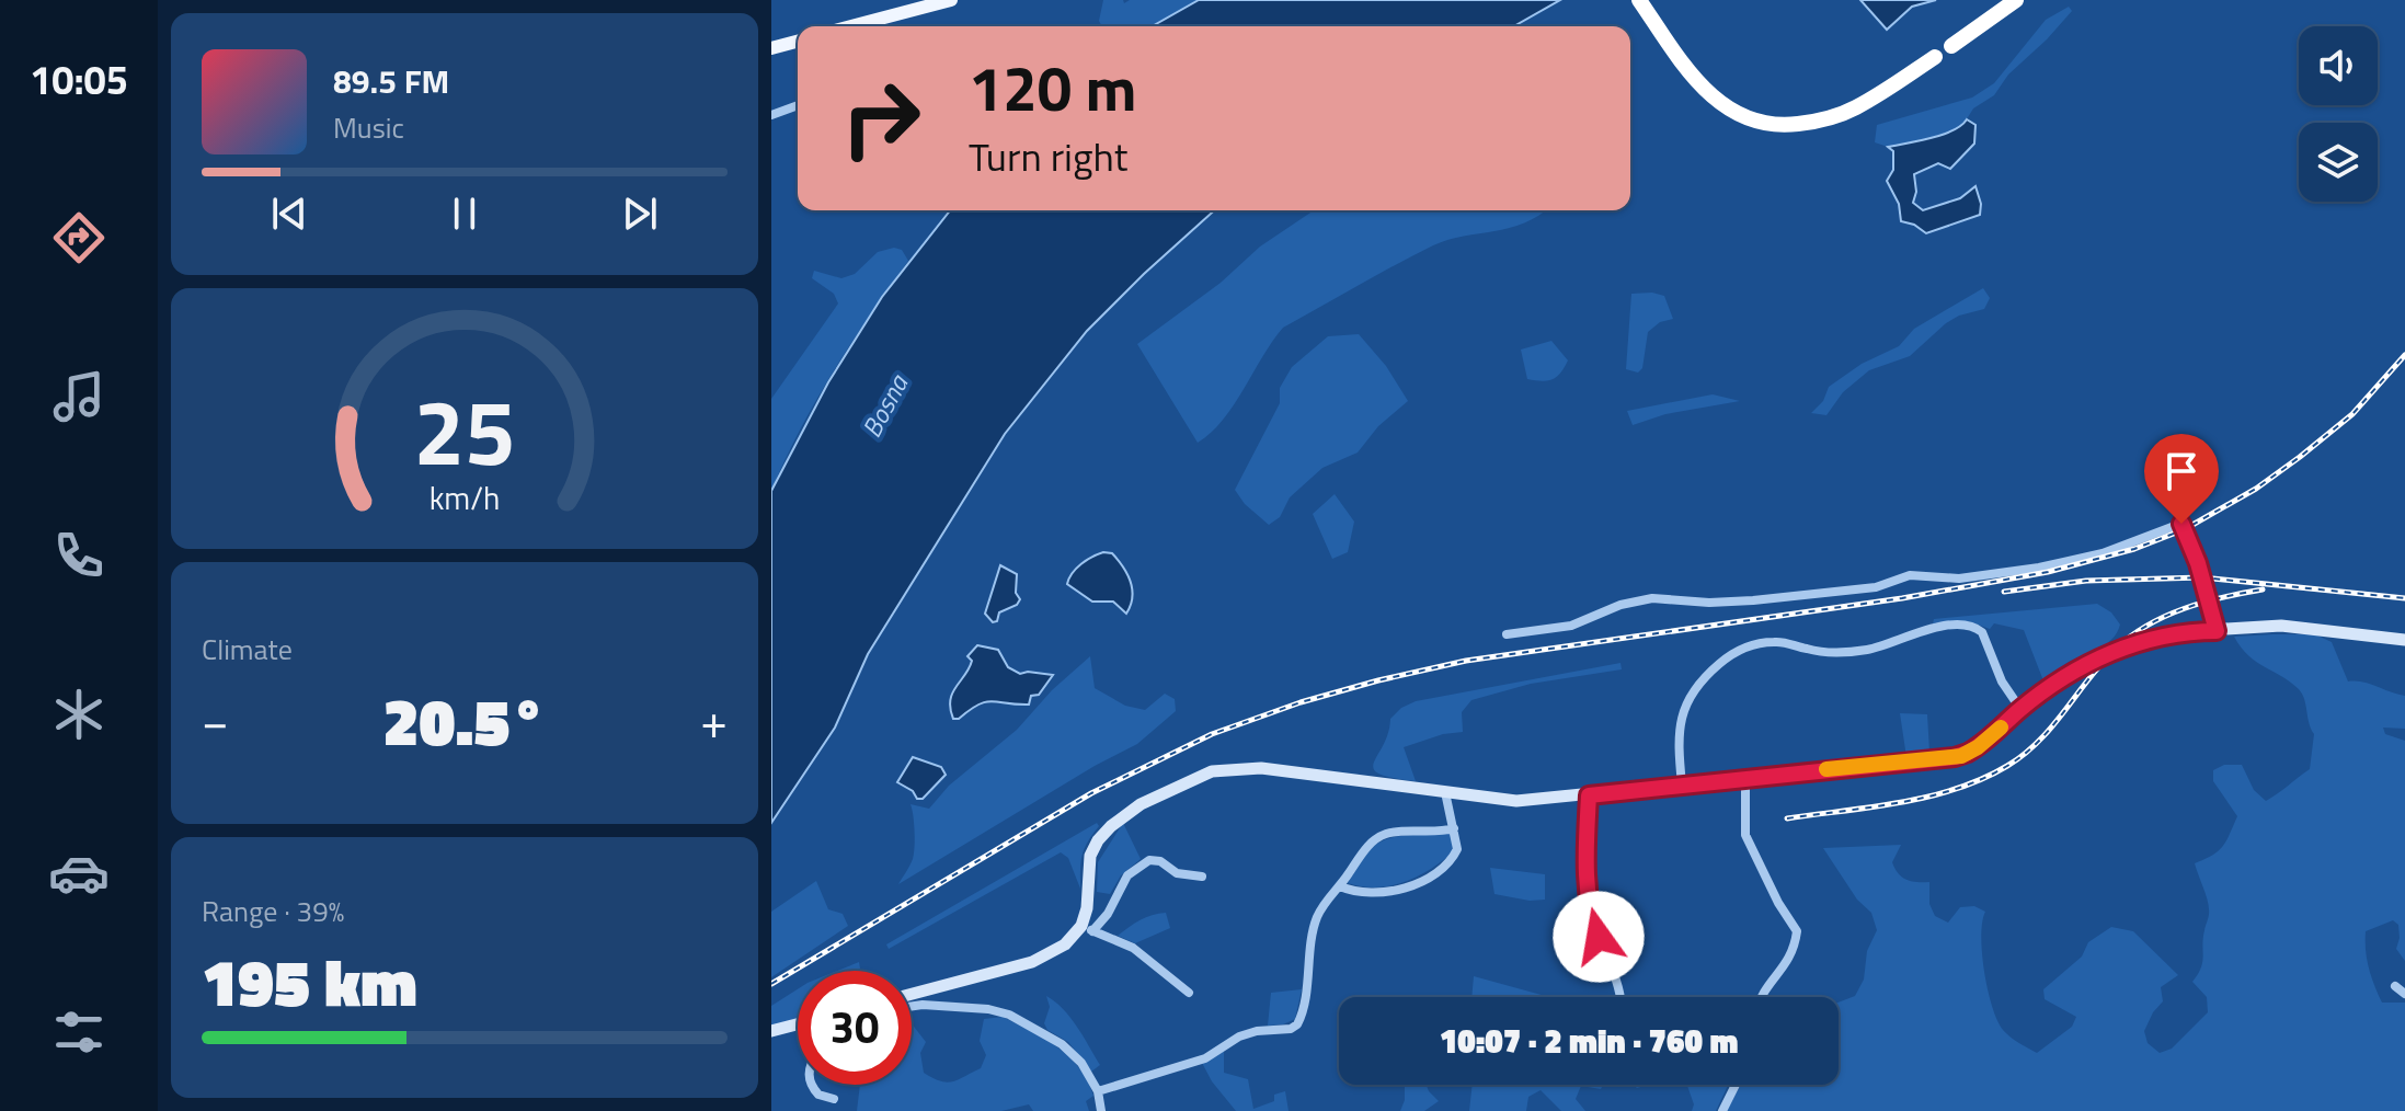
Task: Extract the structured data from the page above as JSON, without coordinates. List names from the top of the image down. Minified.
{"water":["Bosna"],"page":{"tabs":"10:05","turn":["120 m","Turn right"],"song":["89.5 FM","Music"],"tile":["Climate",["Range · 39%","195 km"]],"heat":["−","20.5°","+"],"limit":"30","trip":"10:07 · 2 min · 760 m","gauge":["25","km/h"]}}
